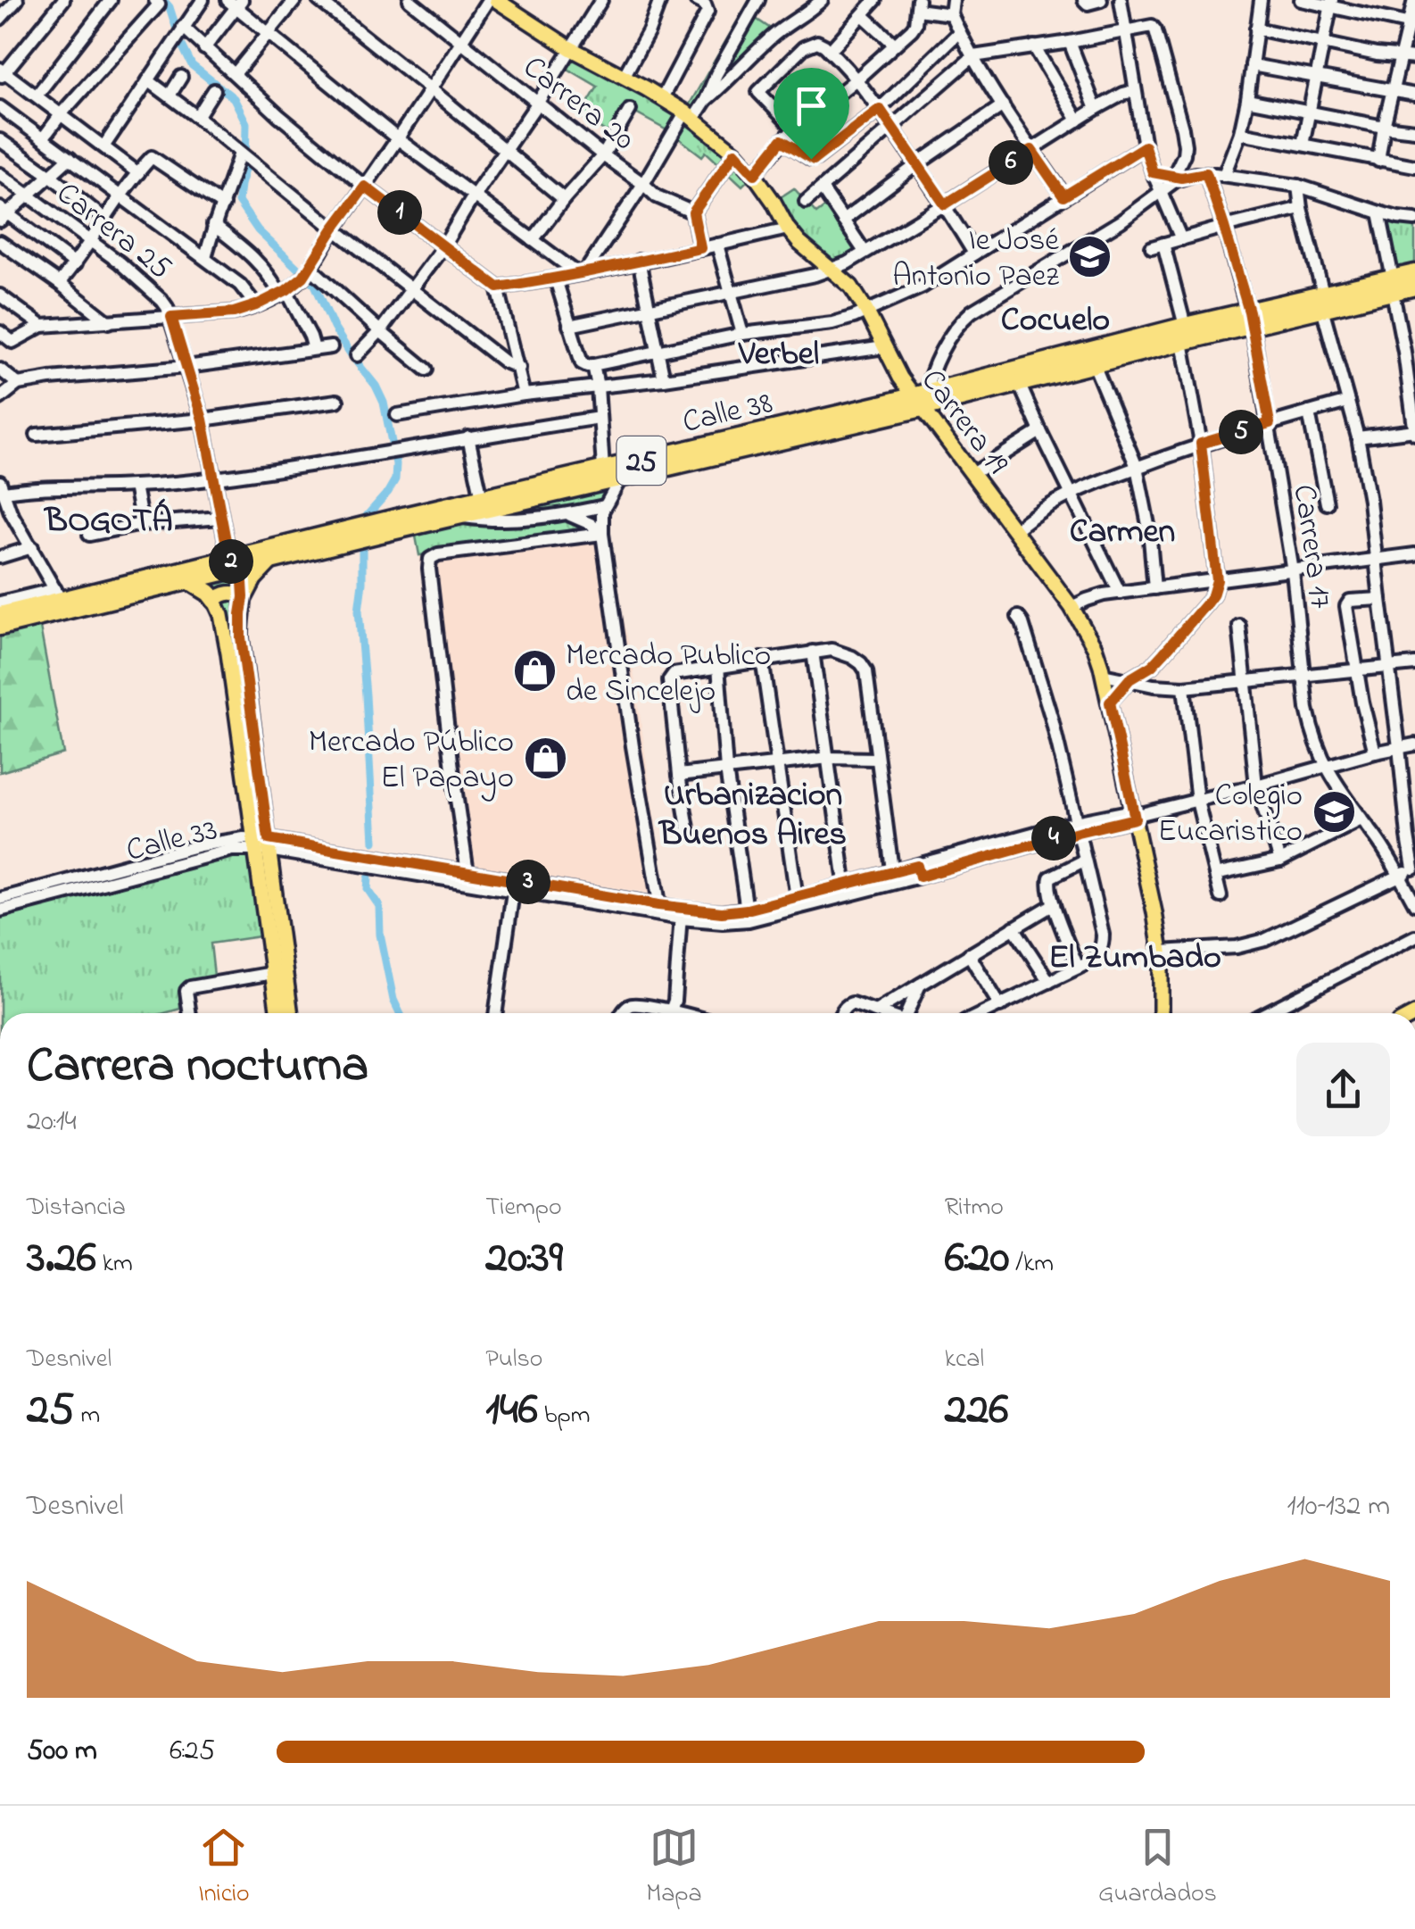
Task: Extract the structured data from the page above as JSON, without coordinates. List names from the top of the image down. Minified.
{"streets":{"highway":["Calle 38","25"],"main road":["Carrera 25","Carrera 19"],"street":["Carrera 20","Carrera 17","Calle 33"]},"crossings":[["Carrera 25","Calle 38"],["Carrera 25","Calle 33"],["Calle 38","Carrera 19"],["Calle 38","Carrera 17"],["Carrera 19","Calle 33"],["Carrera 17","Calle 33"]],"districts":["Cocuelo","Verbel","BOGOTÁ","Carmen","Urbanizacion Buenos Aires","El Zumbado"],"places":{"school or university":["Ie José Antonio Paez","Colegio Eucaristico"],"shop":["Mercado Publico de Sincelejo","Mercado Público El Papayo"]},"page":{"pins":["6","1","5","2","4","3"],"heading":["Carrera nocturna","20:14"],"stats":[["Distancia","3.26 km"],["Tiempo","20:39"],["Ritmo","6:20 /km"],["Desnivel","25 m"],["Pulso","146 bpm"],["kcal","226"]],"chart":["Desnivel","110–132 m"],"list":[{"name":"500 m","note":"6:25"}],"tabs":["Inicio","Mapa","Guardados"]}}
